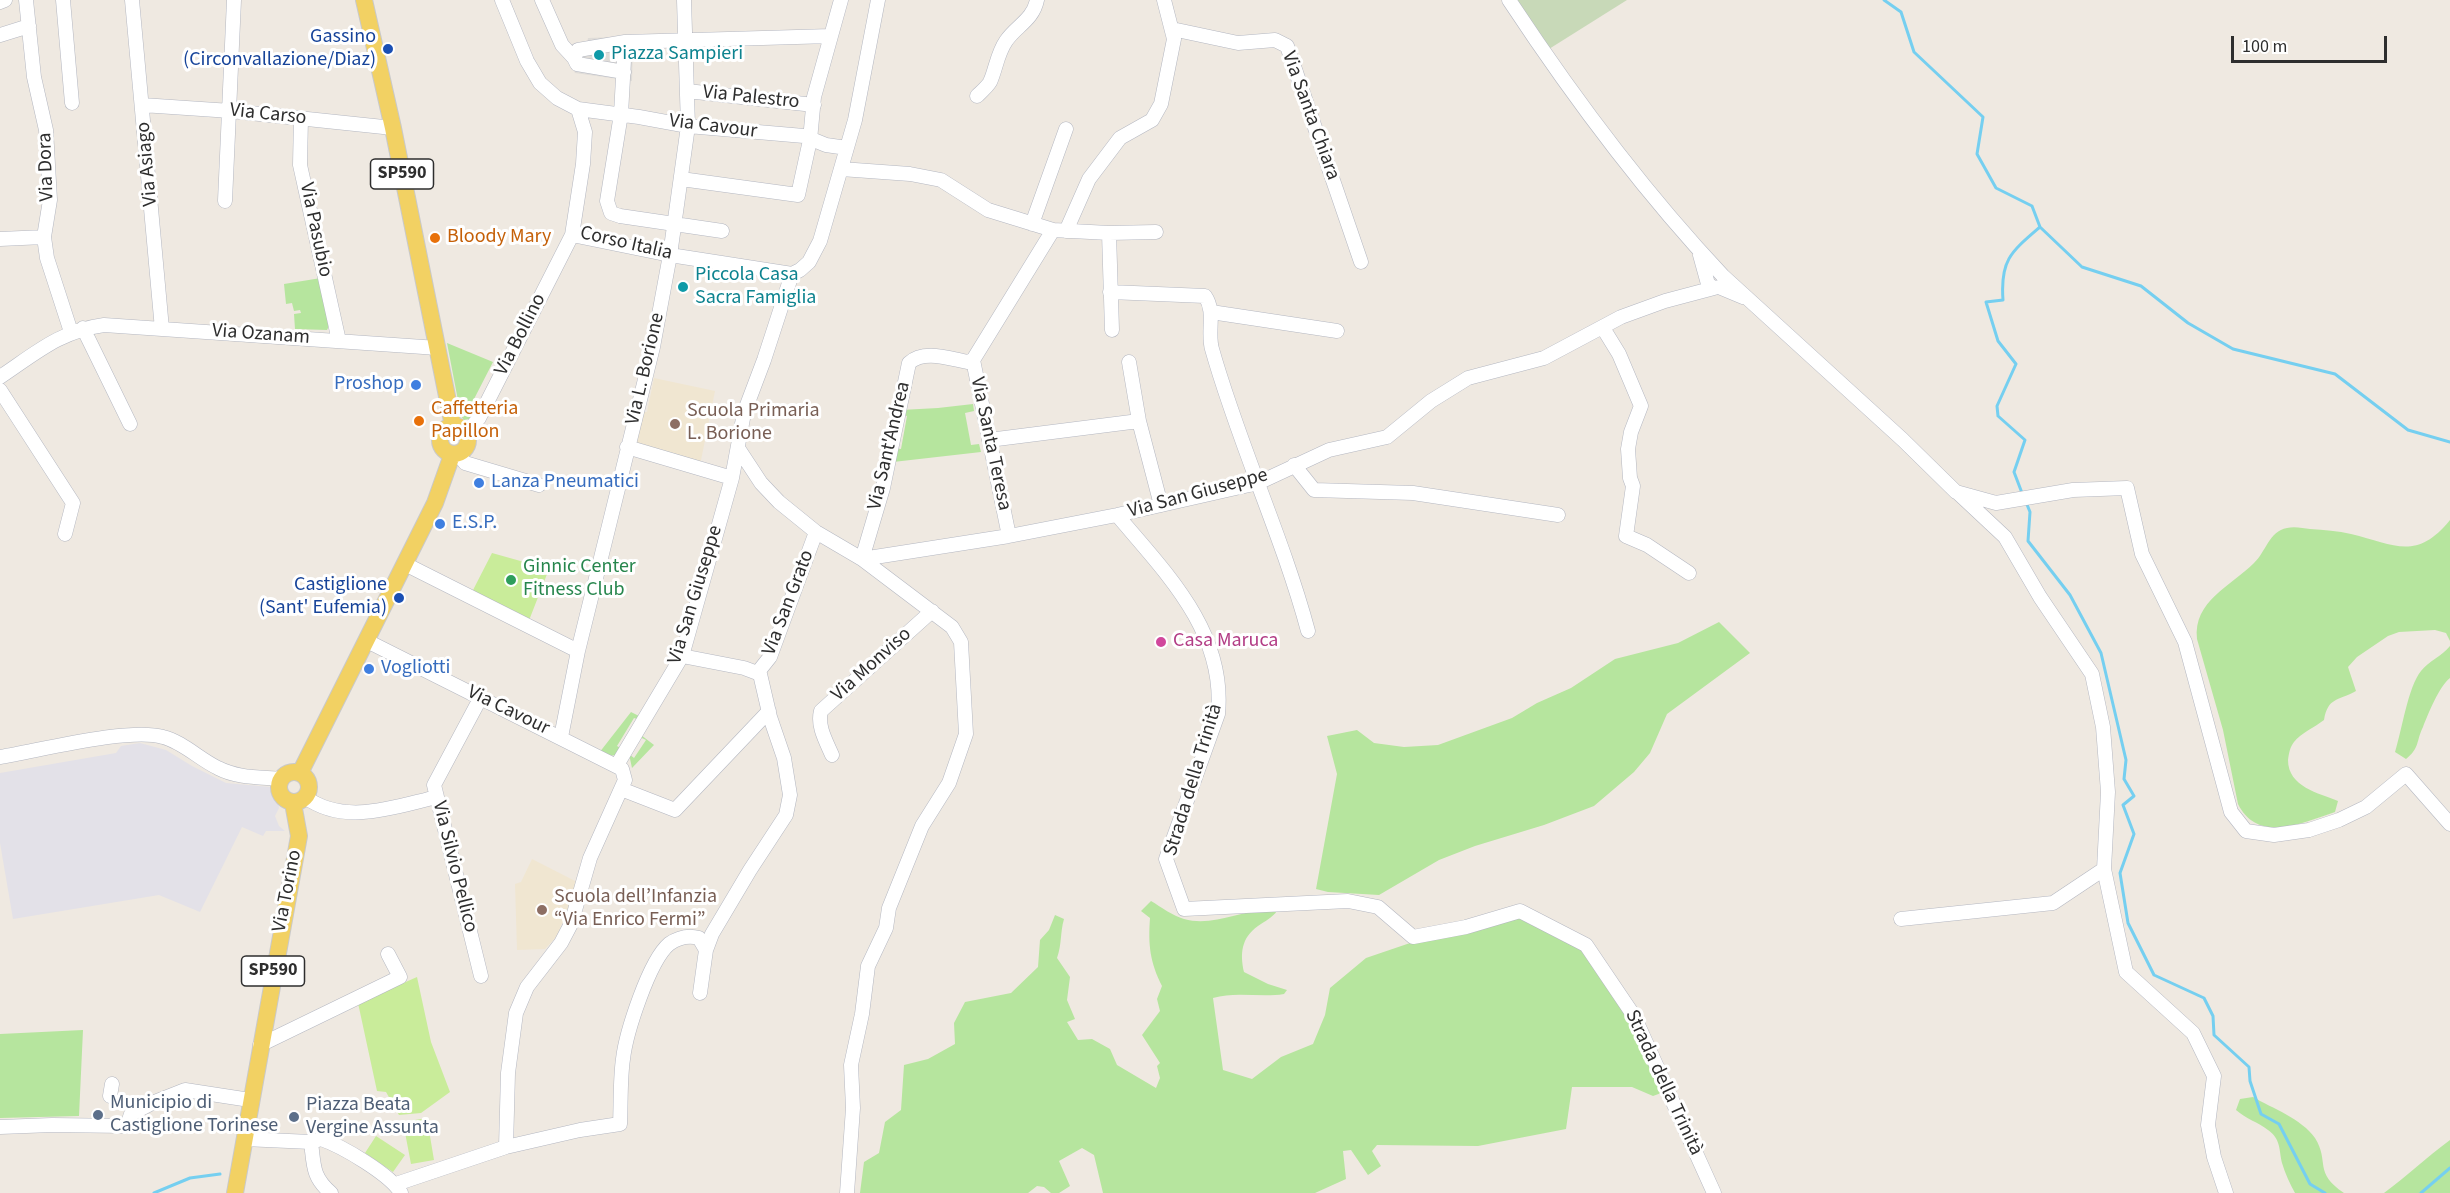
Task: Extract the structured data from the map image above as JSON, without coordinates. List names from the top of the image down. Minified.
{"streets":{"main road":["SP590","Via Torino"],"street":["Via Palestro","Via Carso","Via Santa Chiara","Via Cavour","Via Asiago","Via Dora","Via Pasubio","Corso Italia","Via Ozanam","Via Bollino","Via L. Borione","Via Santa Teresa","Via Sant'Andrea","Via San Giuseppe","Via San Grato","Via Monviso","Strada della Trinità","Via Silvio Pellico"]},"crossings":[["Via Palestro","Via L. Borione"],["Via Carso","Via Asiago"],["Via Carso","SP590"],["Via Carso","Via Pasubio"],["Via Santa Chiara","Via Santa Teresa"],["Via Cavour","Corso Italia"],["Via Cavour","Via L. Borione"],["Via Cavour","Via San Giuseppe"],["Via Cavour","Via Silvio Pellico"],["Via Asiago","Via Ozanam"],["Via Dora","Via Ozanam"],["SP590","Via Ozanam"],["SP590","Via Bollino"],["SP590","Via Torino"],["Via Pasubio","Via Ozanam"],["Corso Italia","Via Bollino"],["Corso Italia","Via L. Borione"],["Corso Italia","Via San Giuseppe"],["Via Santa Teresa","Via Sant'Andrea"],["Via Santa Teresa","Via San Giuseppe"],["Via Sant'Andrea","Via San Giuseppe"],["Via San Giuseppe","Strada della Trinità"]],"places":["Gassino (Circonvallazione/Diaz)","Piazza Sampieri","Bloody Mary","Piccola Casa Sacra Famiglia","Proshop","Caffetteria Papillon","Scuola Primaria L. Borione","Lanza Pneumatici","E.S.P.","Ginnic Center Fitness Club","Castiglione (Sant' Eufemia)","Casa Maruca","Vogliotti","Scuola dell’Infanzia “Via Enrico Fermi”","Municipio di Castiglione Torinese","Piazza Beata Vergine Assunta"],"scale_bar":"100 m"}
